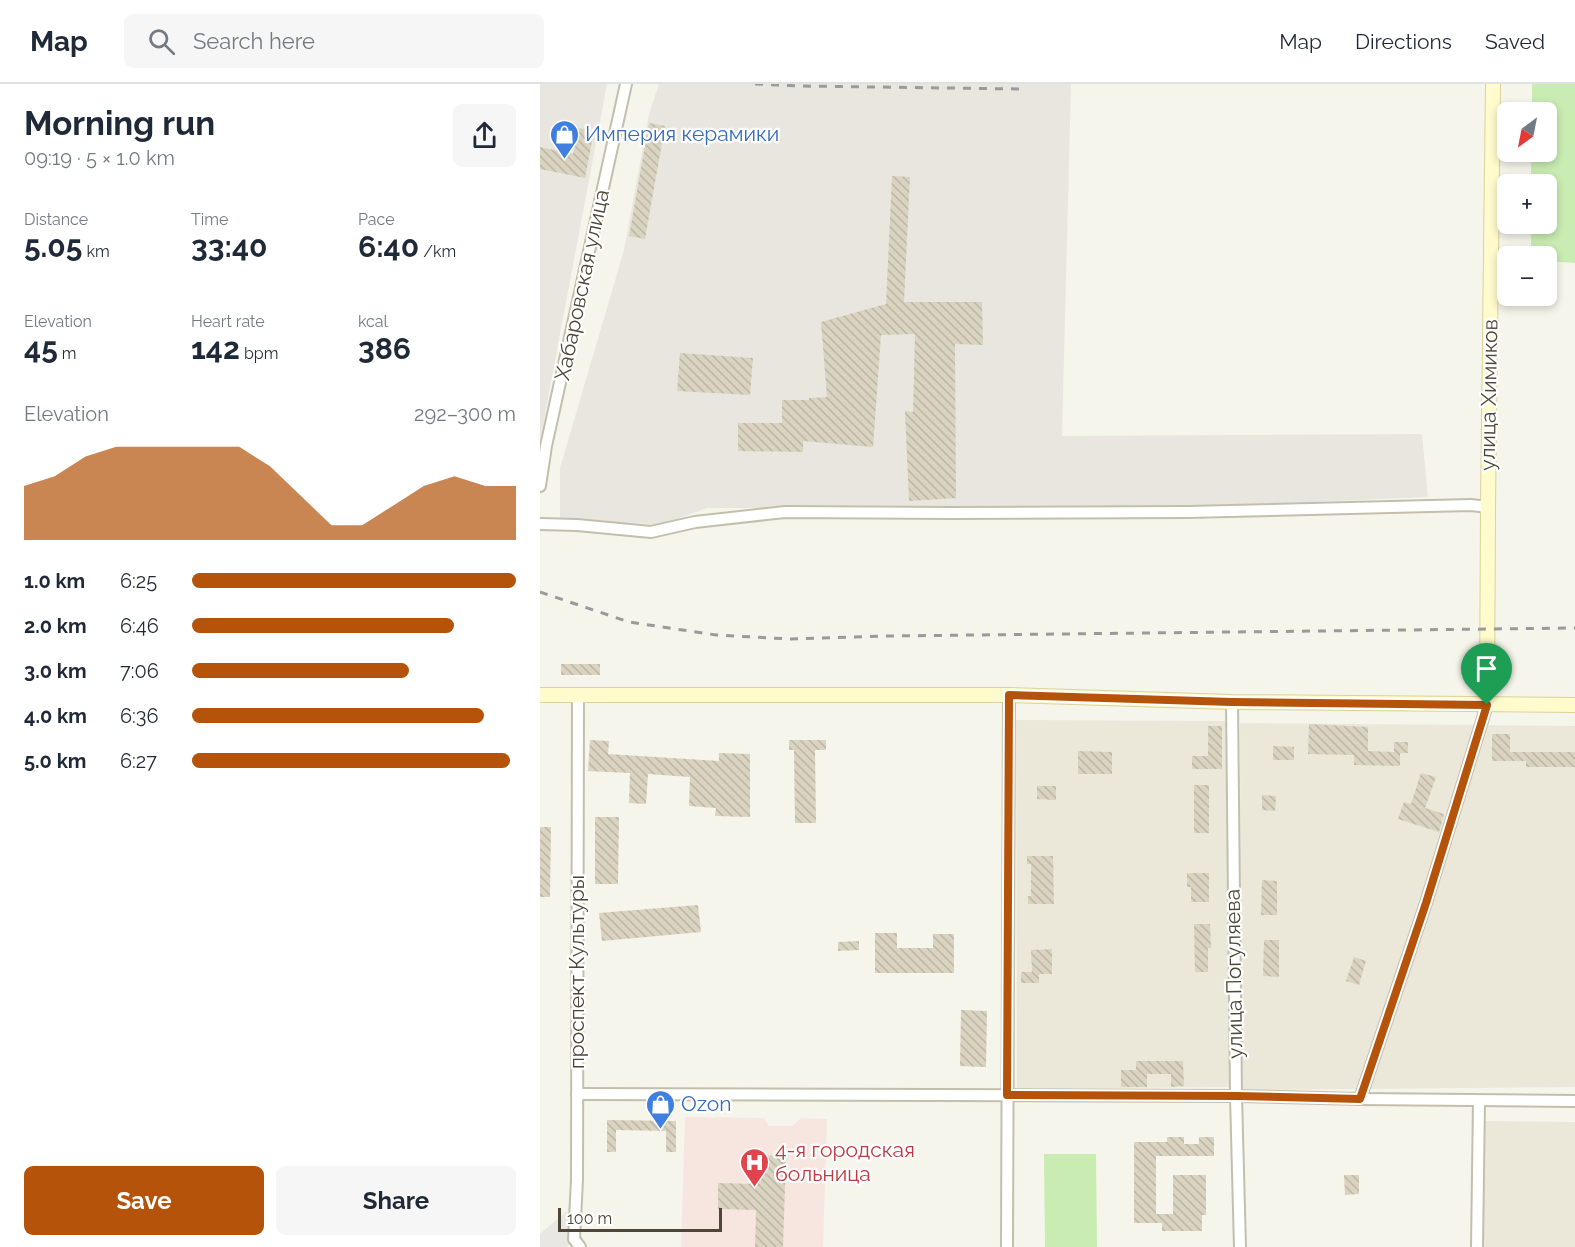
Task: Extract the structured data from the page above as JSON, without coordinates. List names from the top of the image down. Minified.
{"streets":{"main road":["улица Химиков"],"street":["Хабаровская улица","проспект Культуры","улица Погуляева"]},"places":{"shop":["Империя керамики","Ozon"],"hospital":["4-я городская больница"]},"scale_bar":"100 m","north":"bottom left","page":{"header":"Map","search":"Search here","nav":["Map","Directions","Saved"],"heading":["Morning run","09:19 · 5 × 1.0 km"],"map_buttons":["+","−"],"stats":[["Distance","5.05 km"],["Time","33:40"],["Pace","6:40 /km"],["Elevation","45 m"],["Heart rate","142 bpm"],["kcal","386"]],"chart":["Elevation","292–300 m"],"list":[{"name":"1.0 km","note":"6:25"},{"name":"2.0 km","note":"6:46"},{"name":"3.0 km","note":"7:06"},{"name":"4.0 km","note":"6:36"},{"name":"5.0 km","note":"6:27"}],"buttons":["Save","Share"],"scale":"100 m"}}
